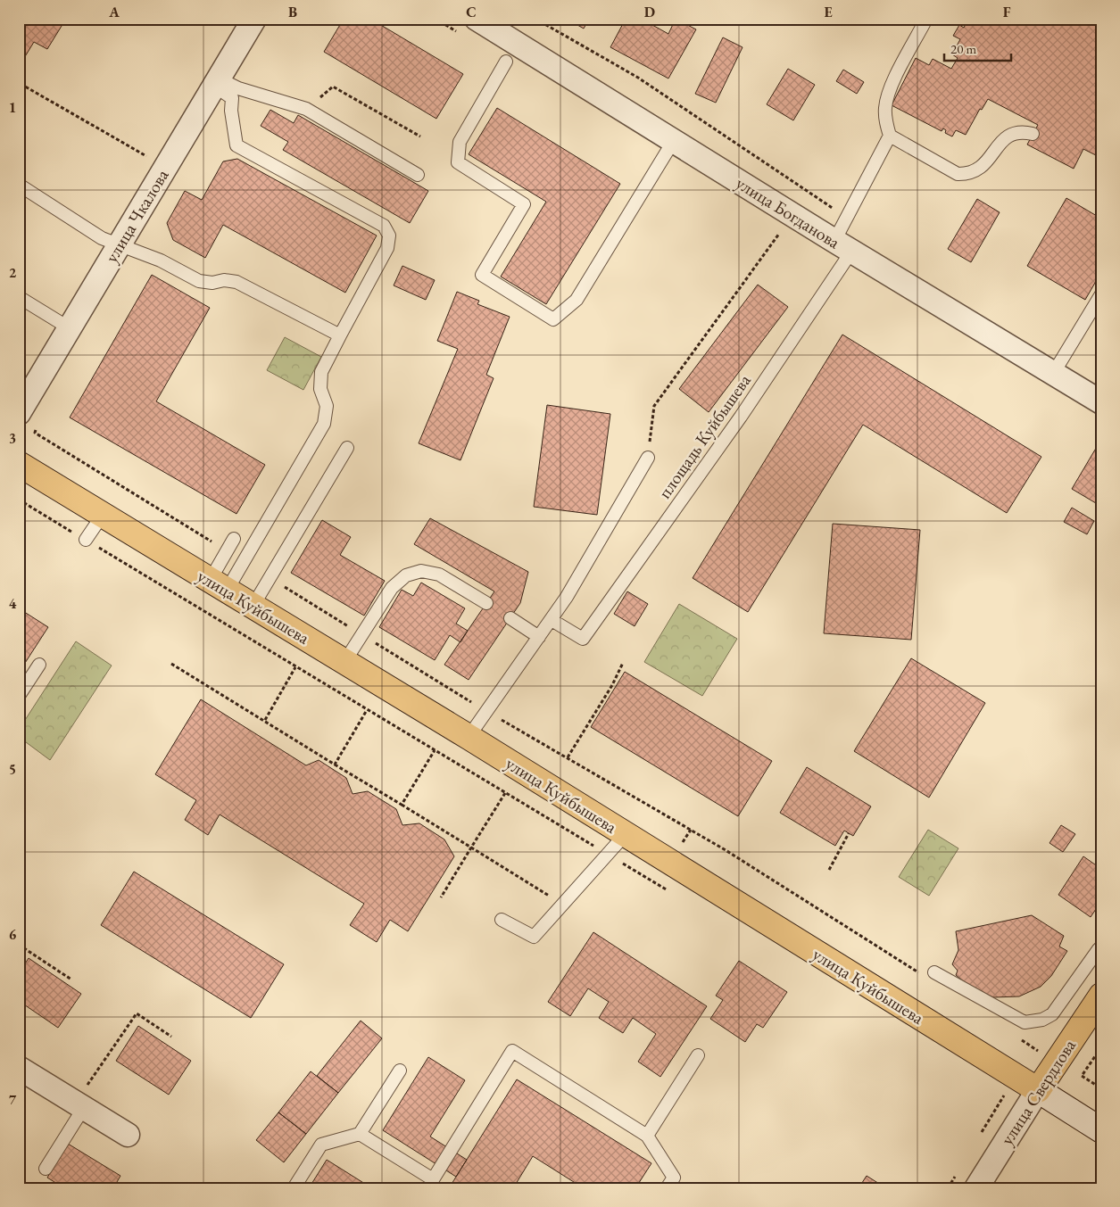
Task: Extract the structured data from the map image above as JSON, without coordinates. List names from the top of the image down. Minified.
{"streets":{"main road":["улица Куйбышева","улица Свердлова"],"street":["улица Богданова","улица Чкалова"],"lane":["площадь Куйбышева"]},"crossings":[["улица Богданова","площадь Куйбышева"],["улица Куйбышева","улица Свердлова"]],"scale_bar":"20 m","grid":{"columns":["A","B","C","D","E","F"],"rows":["1","2","3","4","5","6","7"]}}
